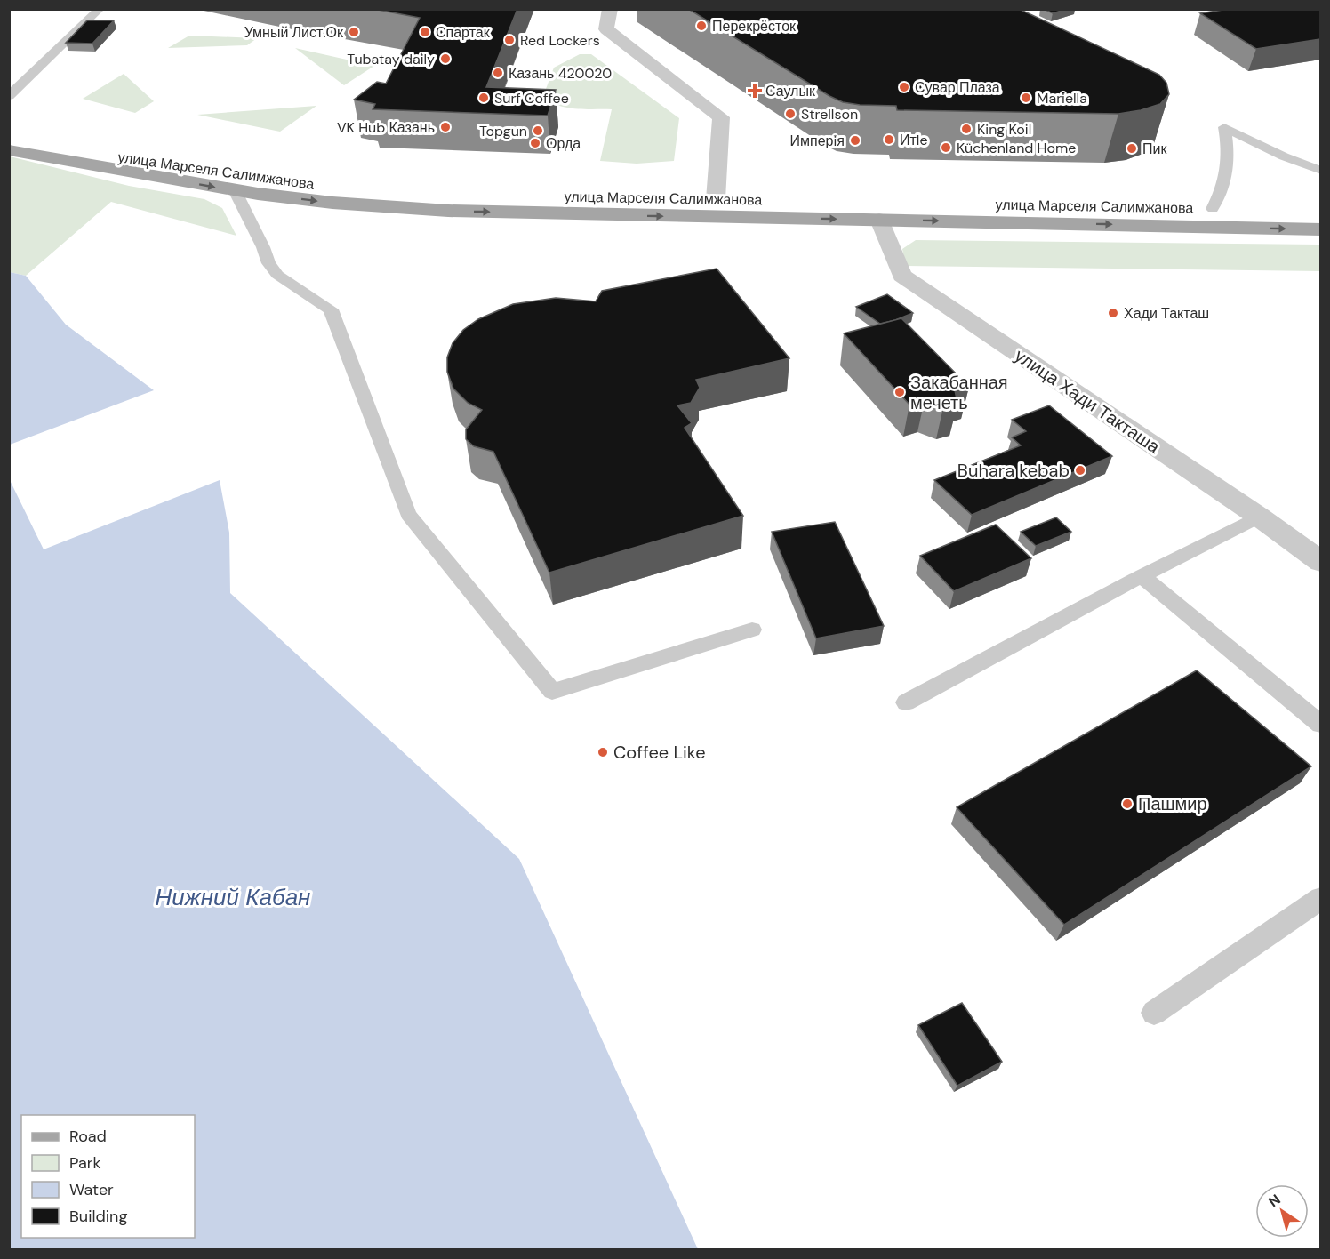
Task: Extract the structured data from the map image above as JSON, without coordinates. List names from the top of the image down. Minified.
{"streets":{"main road":["улица Марселя Салимжанова"],"street":["улица Хади Такташа"]},"water":["Нижний Кабан"],"places":{"other":["Перекрёсток","Умный Лист.Ок","Спартак","Red Lockers","Tubatay daily","Казань 420020","Сувар Плаза","Surf Coffee","Mariella","Strellson","VK Hub Казань","King Koil","Topgun","Итle","Имперiя","Орда","Küchenland Home","Пик","Хади Такташ","Закабанная мечеть","Buhara kebab","Coffee Like","Пашмир"],"health":["Саулык"]},"legend":["Road","Park","Water","Building"],"north":"top left"}
